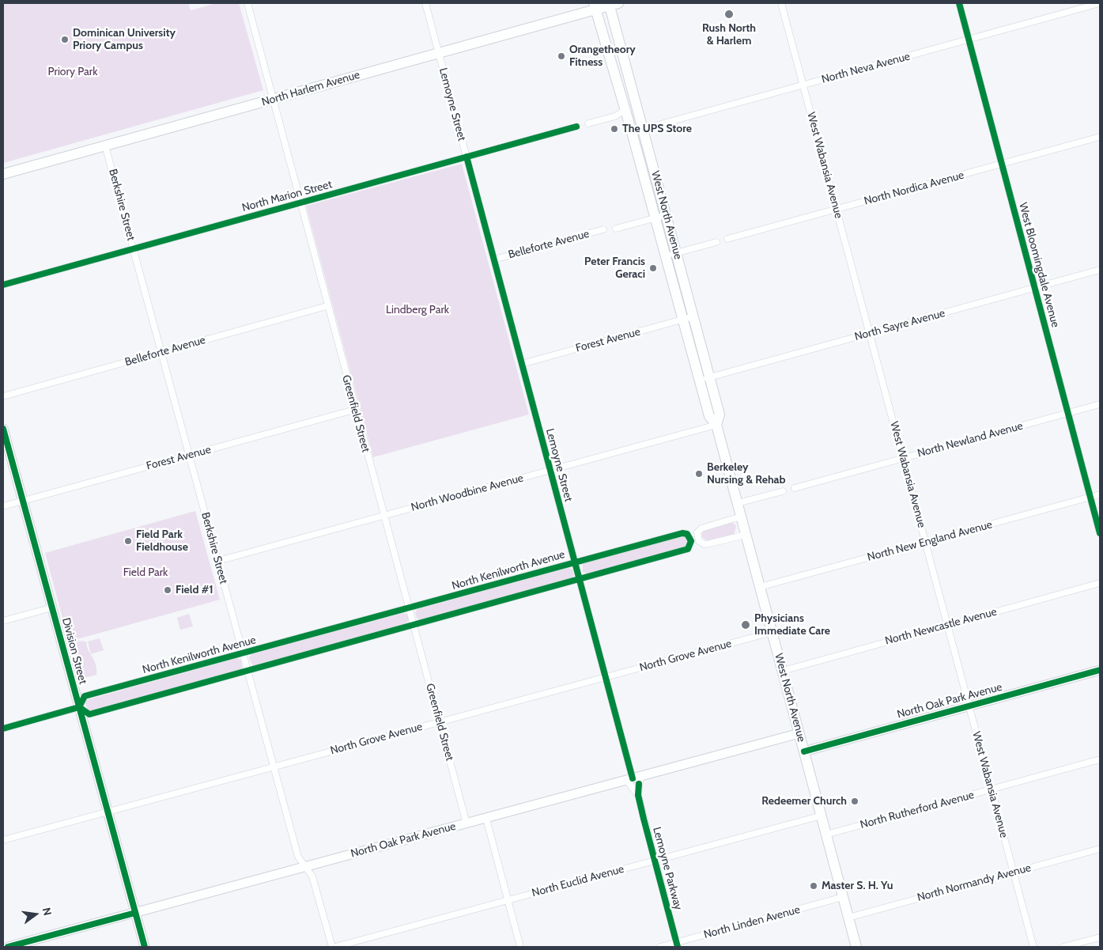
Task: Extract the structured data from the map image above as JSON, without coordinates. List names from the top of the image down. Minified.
{"streets":{"main road":["North Harlem Avenue","West North Avenue"],"street":["North Neva Avenue","Lemoyne Street","West Wabansia Avenue","North Nordica Avenue","North Marion Street","Berkshire Street","Belleforte Avenue","West Bloomingdale Avenue","North Sayre Avenue","Forest Avenue","Greenfield Street","North Newland Avenue","North Woodbine Avenue","North New England Avenue","North Kenilworth Avenue","North Newcastle Avenue","Division Street","North Grove Avenue","North Oak Park Avenue","North Rutherford Avenue","Lemoyne Parkway","North Euclid Avenue","North Normandy Avenue","North Linden Avenue"]},"crossings":[["North Neva Avenue","West Wabansia Avenue"],["North Neva Avenue","West North Avenue"],["North Neva Avenue","West Bloomingdale Avenue"],["North Harlem Avenue","Lemoyne Street"],["North Harlem Avenue","Berkshire Street"],["North Harlem Avenue","West North Avenue"],["North Harlem Avenue","Greenfield Street"],["Lemoyne Street","North Marion Street"],["Lemoyne Street","Belleforte Avenue"],["Lemoyne Street","Forest Avenue"],["Lemoyne Street","North Woodbine Avenue"],["Lemoyne Street","North Kenilworth Avenue"],["Lemoyne Street","North Grove Avenue"],["Lemoyne Street","North Oak Park Avenue"],["Lemoyne Street","Lemoyne Parkway"],["West Wabansia Avenue","North Nordica Avenue"],["West Wabansia Avenue","North Sayre Avenue"],["West Wabansia Avenue","North Newland Avenue"],["West Wabansia Avenue","North New England Avenue"],["West Wabansia Avenue","North Newcastle Avenue"],["West Wabansia Avenue","North Oak Park Avenue"],["West Wabansia Avenue","North Rutherford Avenue"],["West Wabansia Avenue","North Normandy Avenue"],["North Nordica Avenue","West Bloomingdale Avenue"],["North Marion Street","Berkshire Street"],["North Marion Street","Greenfield Street"],["Berkshire Street","Belleforte Avenue"],["Berkshire Street","Forest Avenue"],["Berkshire Street","North Woodbine Avenue"],["Berkshire Street","North Kenilworth Avenue"],["Berkshire Street","North Grove Avenue"],["Berkshire Street","North Oak Park Avenue"],["West North Avenue","North Sayre Avenue"],["West North Avenue","Forest Avenue"],["West North Avenue","North Woodbine Avenue"],["West North Avenue","North New England Avenue"],["West North Avenue","North Newcastle Avenue"],["West North Avenue","North Grove Avenue"],["West North Avenue","North Oak Park Avenue"],["West North Avenue","North Rutherford Avenue"],["West North Avenue","North Euclid Avenue"],["West North Avenue","North Normandy Avenue"],["West North Avenue","North Linden Avenue"],["Belleforte Avenue","Greenfield Street"],["West Bloomingdale Avenue","North Sayre Avenue"],["West Bloomingdale Avenue","North Newland Avenue"],["West Bloomingdale Avenue","North New England Avenue"],["Forest Avenue","Greenfield Street"],["Forest Avenue","Division Street"],["Greenfield Street","North Woodbine Avenue"],["Greenfield Street","North Kenilworth Avenue"],["Greenfield Street","North Grove Avenue"],["Greenfield Street","North Oak Park Avenue"],["North Kenilworth Avenue","Division Street"],["Division Street","North Grove Avenue"],["Division Street","North Oak Park Avenue"],["North Oak Park Avenue","Lemoyne Parkway"],["Lemoyne Parkway","North Euclid Avenue"],["Lemoyne Parkway","North Linden Avenue"]],"parks":["Priory Park","Lindberg Park","Field Park"],"places":["Rush North & Harlem","Dominican University Priory Campus","Orangetheory Fitness","The UPS Store","Peter Francis Geraci","Berkeley Nursing & Rehab","Field Park Fieldhouse","Field #1","Physicians Immediate Care","Redeemer Church","Master S. H. Yu"],"north":"right"}
